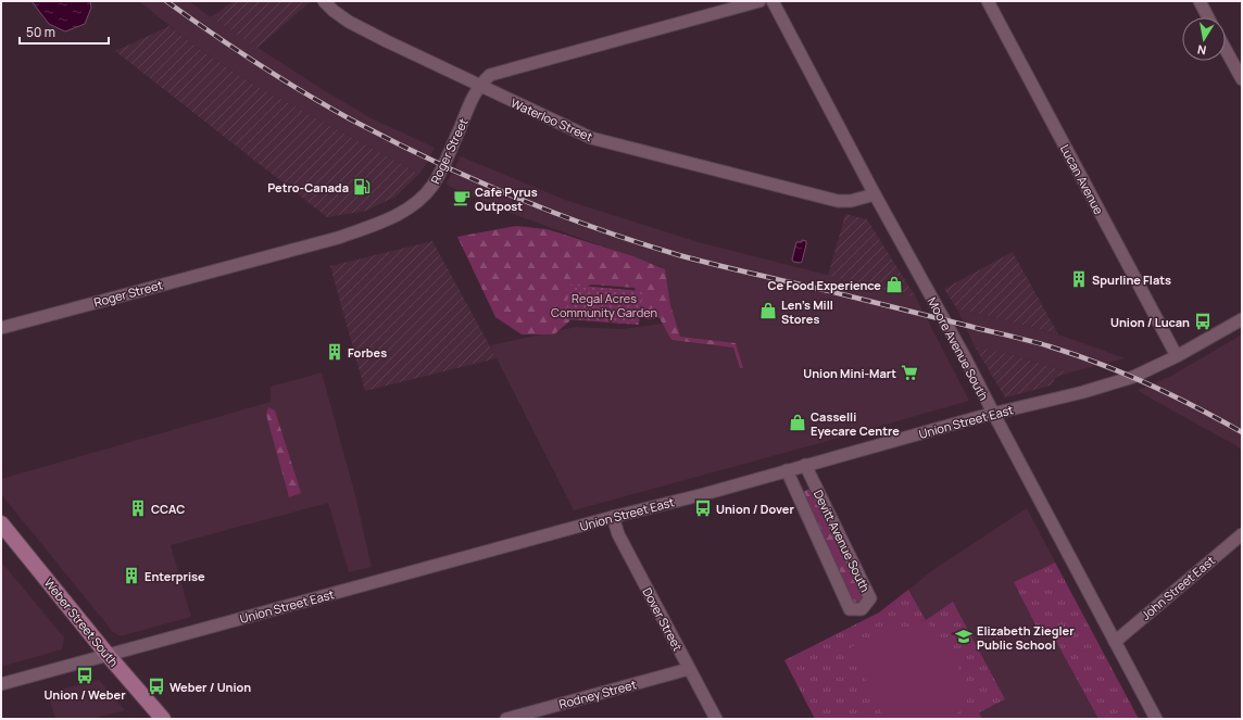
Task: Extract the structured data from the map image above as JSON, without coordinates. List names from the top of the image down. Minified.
{"streets":{"main road":["Weber Street South"],"street":["Waterloo Street","Roger Street","Lucan Avenue","Moore Avenue South","Union Street East","Devitt Avenue South","John Street East","Dover Street","Rodney Street"]},"crossings":[["Waterloo Street","Roger Street"],["Waterloo Street","Moore Avenue South"],["Lucan Avenue","Union Street East"],["Moore Avenue South","Union Street East"],["Moore Avenue South","John Street East"],["Union Street East","Devitt Avenue South"],["Union Street East","Dover Street"],["Union Street East","Weber Street South"],["Dover Street","Rodney Street"]],"parks":["Regal Acres Community Garden"],"places":{"fuel station":["Petro-Canada"],"cafe":["Cafe Pyrus Outpost"],"building":["Spurline Flats","Forbes","CCAC","Enterprise"],"shop":["Ce Food Experience","Len's Mill Stores","Casselli Eyecare Centre"],"bus stop":["Union / Lucan","Union / Dover","Union / Weber","Weber / Union"],"supermarket":["Union Mini-Mart"],"school or university":["Elizabeth Ziegler Public School"]},"scale_bar":"50 m","north":"bottom"}
